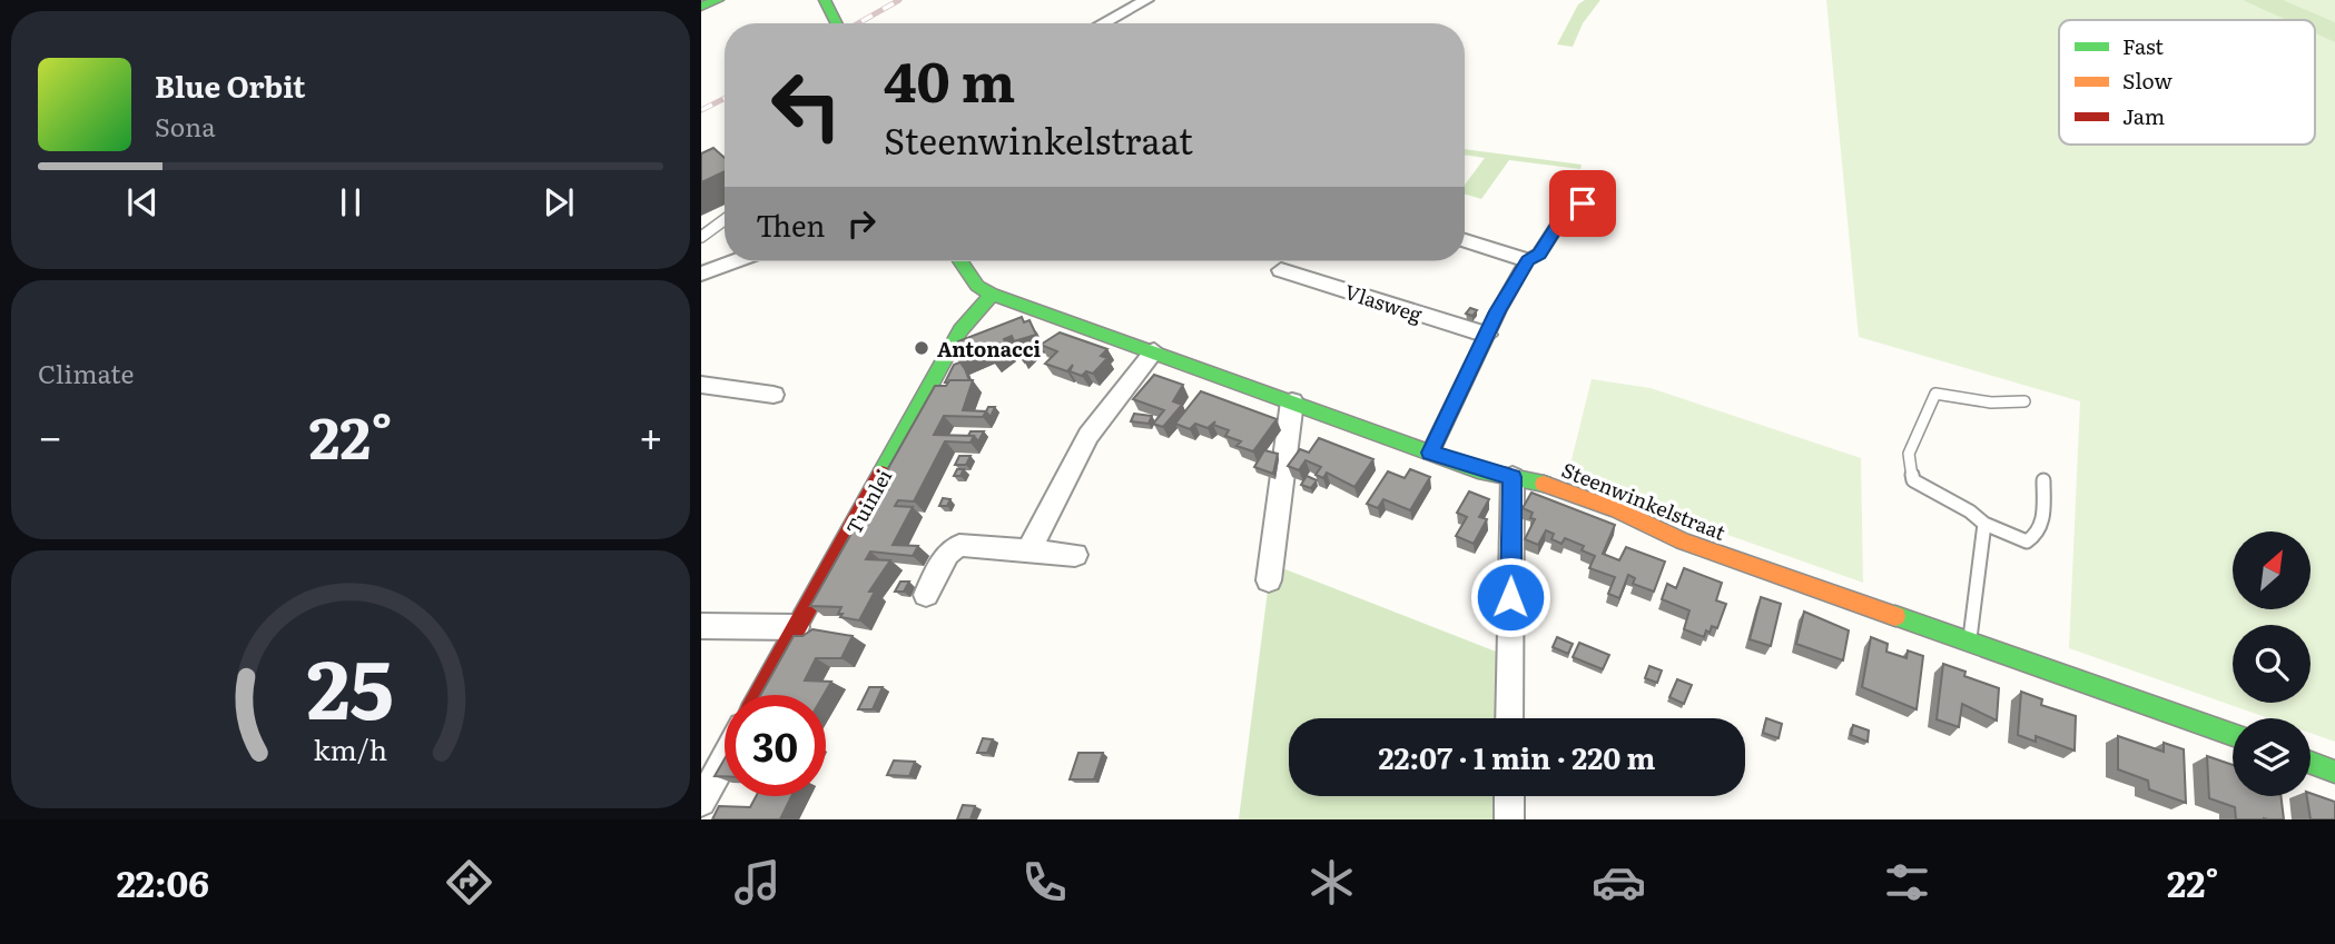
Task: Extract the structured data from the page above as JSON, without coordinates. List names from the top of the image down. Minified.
{"streets":{"street":["Vlasweg","Steenwinkelstraat","Tuinlei"]},"crossings":[["Steenwinkelstraat","Tuinlei"]],"places":["Antonacci"],"legend":["Fast","Slow","Jam"],"north":"top right","page":{"turn":["40 m","Steenwinkelstraat"],"song":["Blue Orbit","Sona"],"then":"Then","tile":"Climate","heat":["−","22°","+"],"limit":"30","trip":"22:07 · 1 min · 220 m","tabs":["22:06","22°"],"gauge":["25","km/h"]}}
